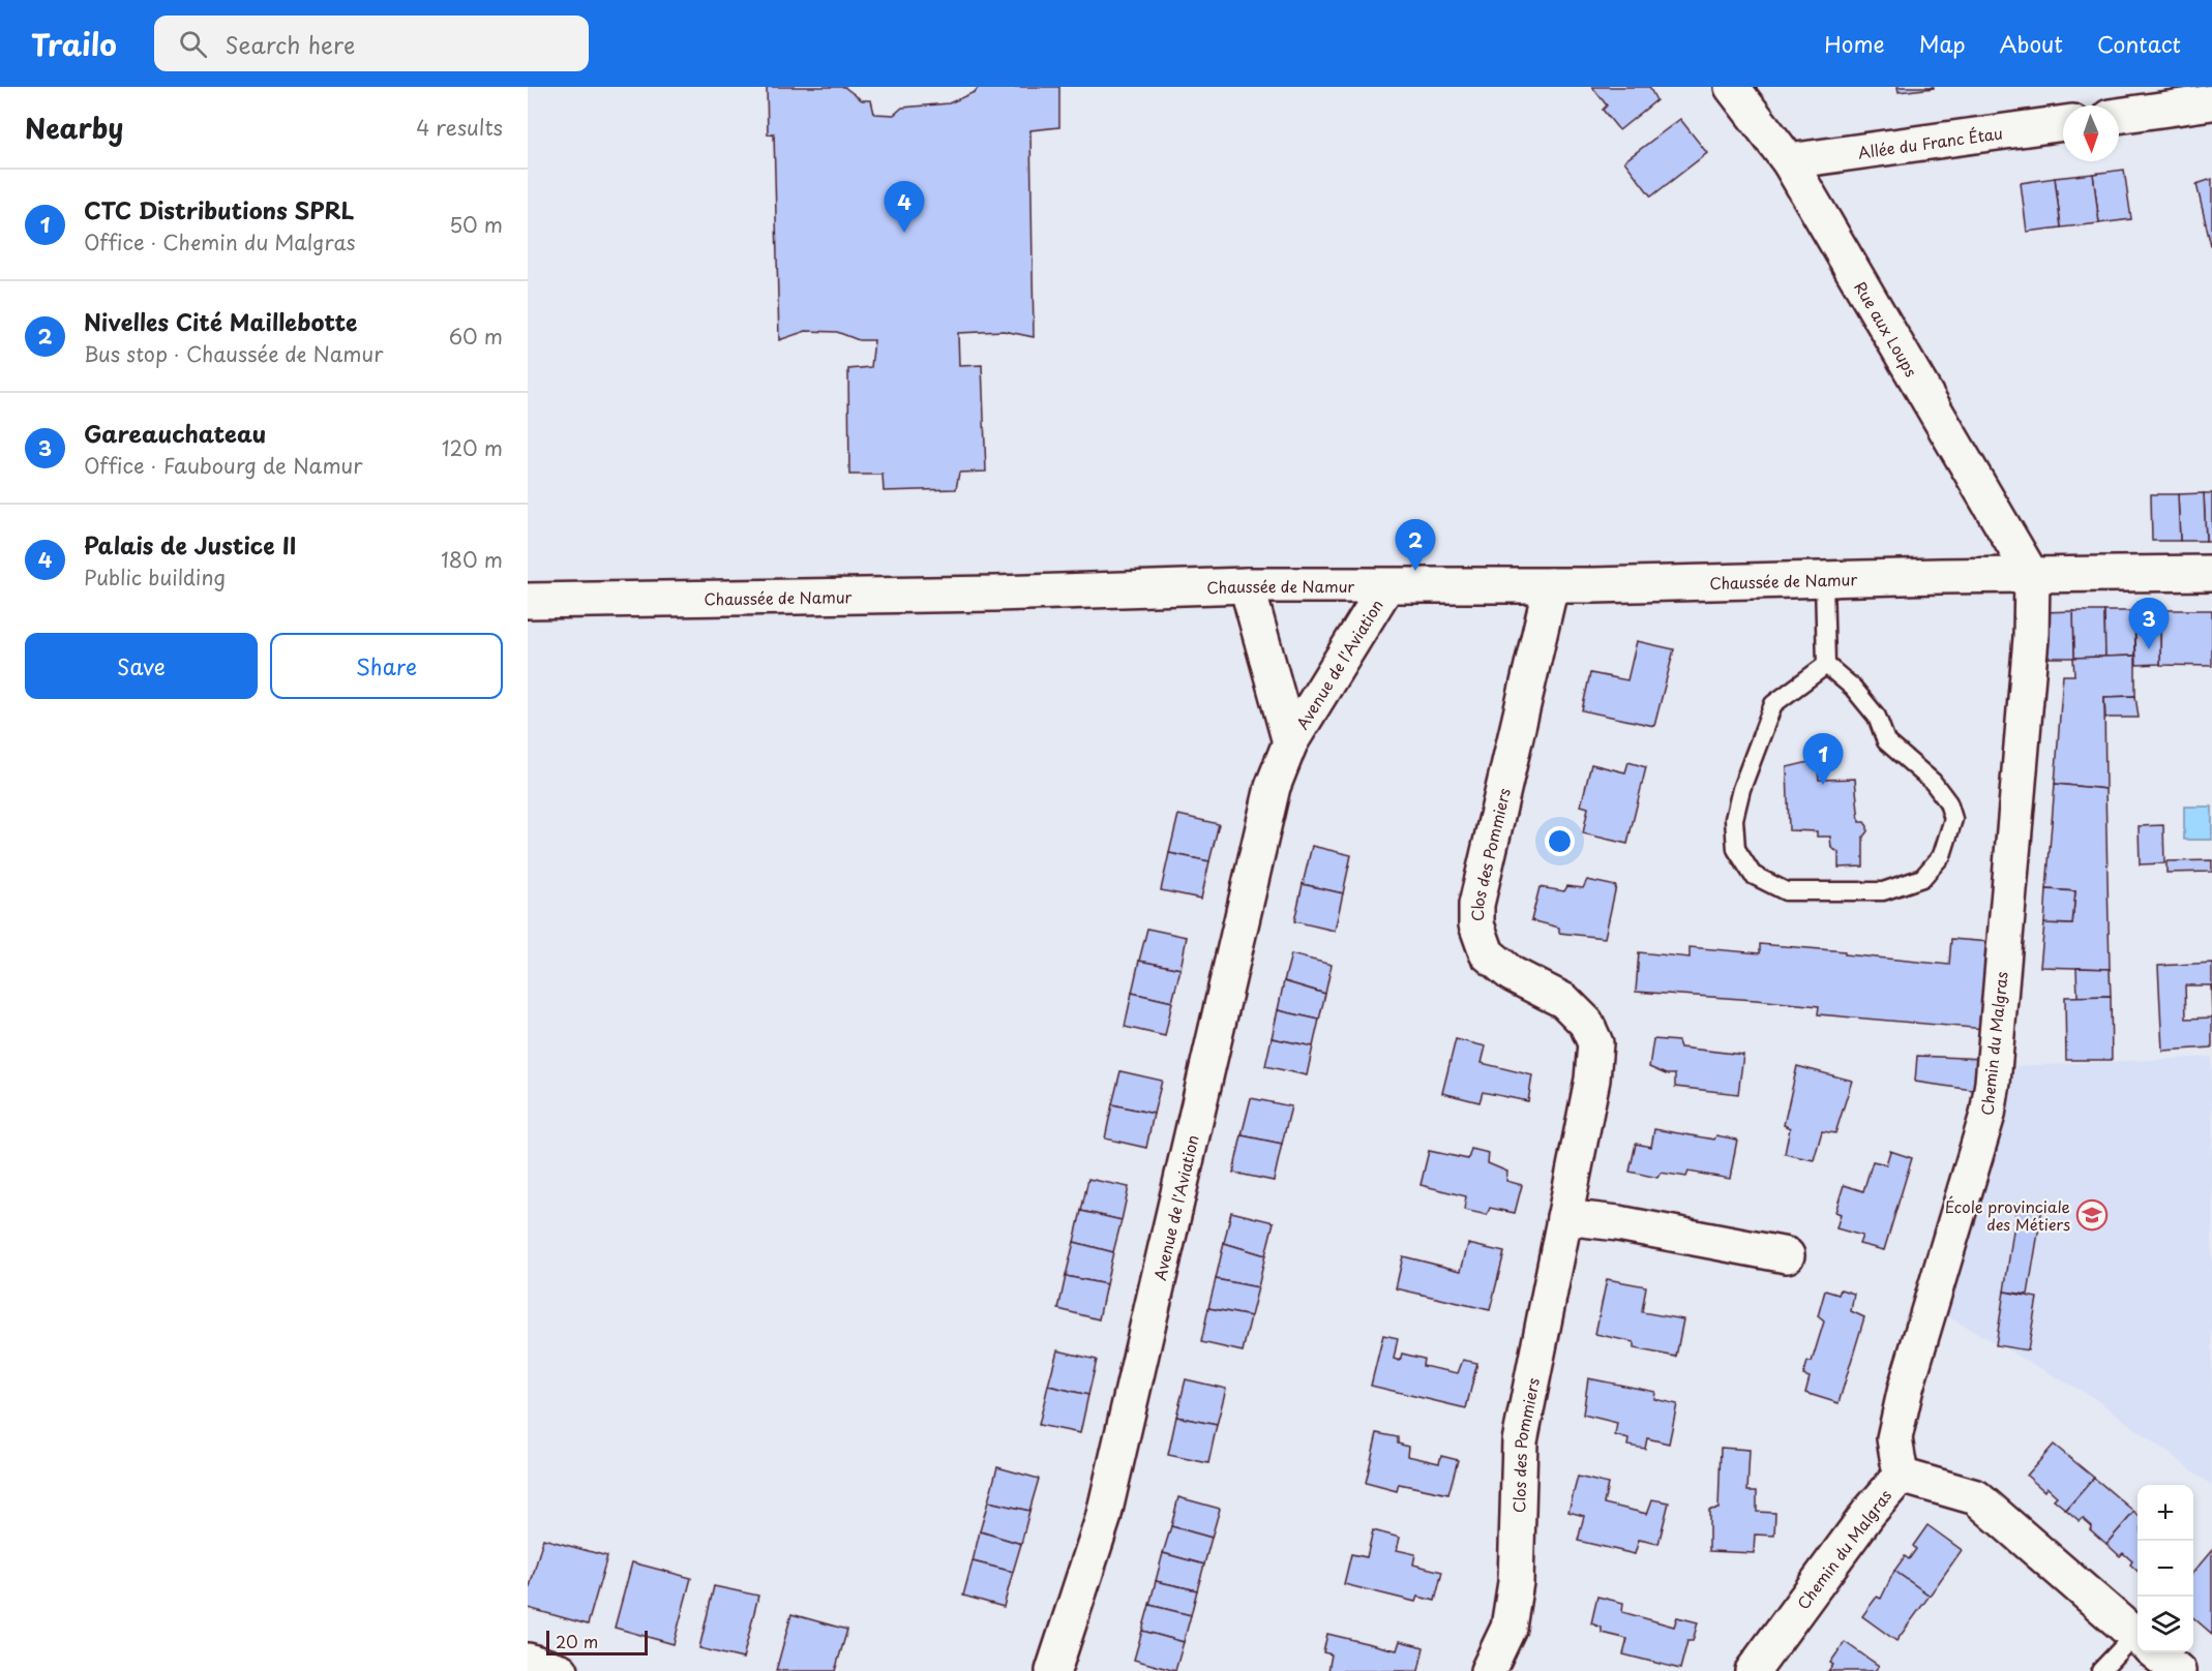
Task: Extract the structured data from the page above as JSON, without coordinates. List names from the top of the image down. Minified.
{"streets":{"street":["Allée du Franc Étau","Rue aux Loups","Chaussée de Namur","Avenue de l'Aviation","Clos des Pommiers","Chemin du Malgras"]},"crossings":[["Allée du Franc Étau","Rue aux Loups"],["Rue aux Loups","Chaussée de Namur"],["Rue aux Loups","Chemin du Malgras"],["Chaussée de Namur","Avenue de l'Aviation"],["Chaussée de Namur","Clos des Pommiers"],["Chaussée de Namur","Chemin du Malgras"]],"places":{"school or university":["École provinciale des Métiers"]},"scale_bar":"20 m","north":"bottom","page":{"header":"Trailo","search":"Search here","nav":["Home","Map","About","Contact"],"heading":["Nearby","4 results"],"list":[{"mark":"1","name":"CTC Distributions SPRL","note":"Office · Chemin du Malgras","value":"50 m"},{"mark":"2","name":"Nivelles Cité Maillebotte","note":"Bus stop · Chaussée de Namur","value":"60 m"},{"mark":"3","name":"Gareauchateau","note":"Office · Faubourg de Namur","value":"120 m"},{"mark":"4","name":"Palais de Justice II","note":"Public building","value":"180 m"}],"pins":["4","2","3","1"],"buttons":["Save","Share"],"map_buttons":["+","−"],"scale":"20 m"}}
